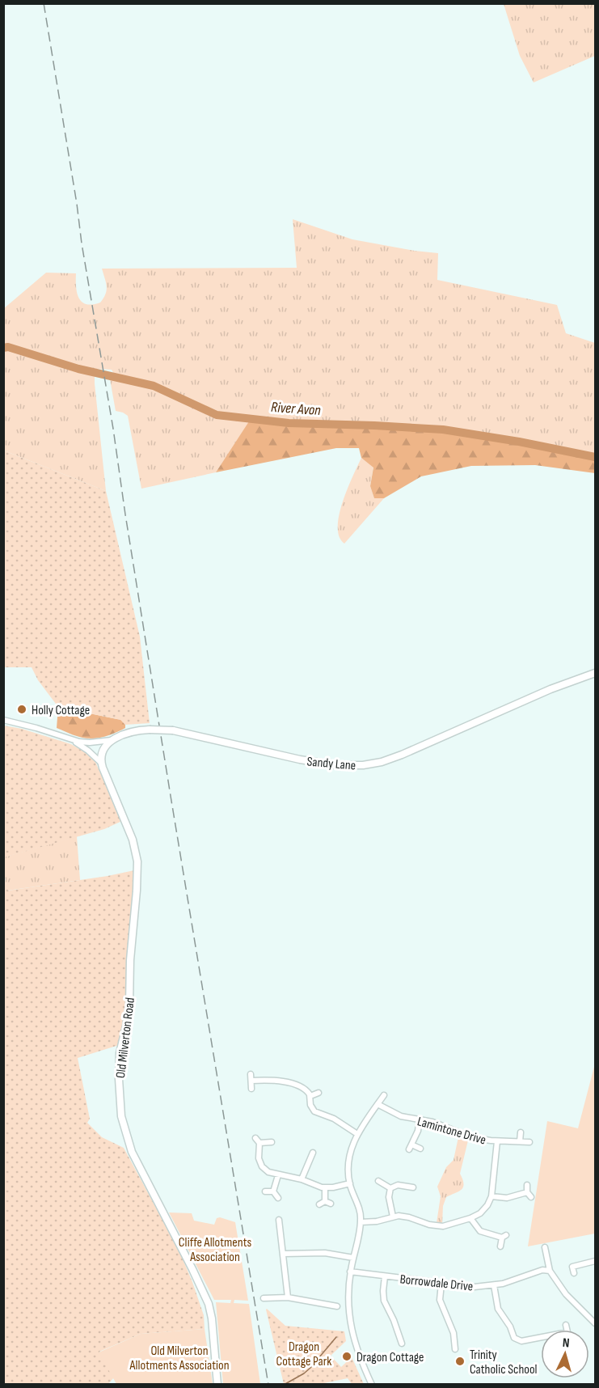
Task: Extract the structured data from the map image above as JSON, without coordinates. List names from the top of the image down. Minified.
{"streets":{"street":["Sandy Lane","Old Milverton Road","Lamintone Drive","Borrowdale Drive"]},"water":["River Avon"],"parks":["Cliffe Allotments Association","Dragon Cottage Park","Old Milverton Allotments Association"],"places":["Holly Cottage","Dragon Cottage","Trinity Catholic School"],"north":"top"}
